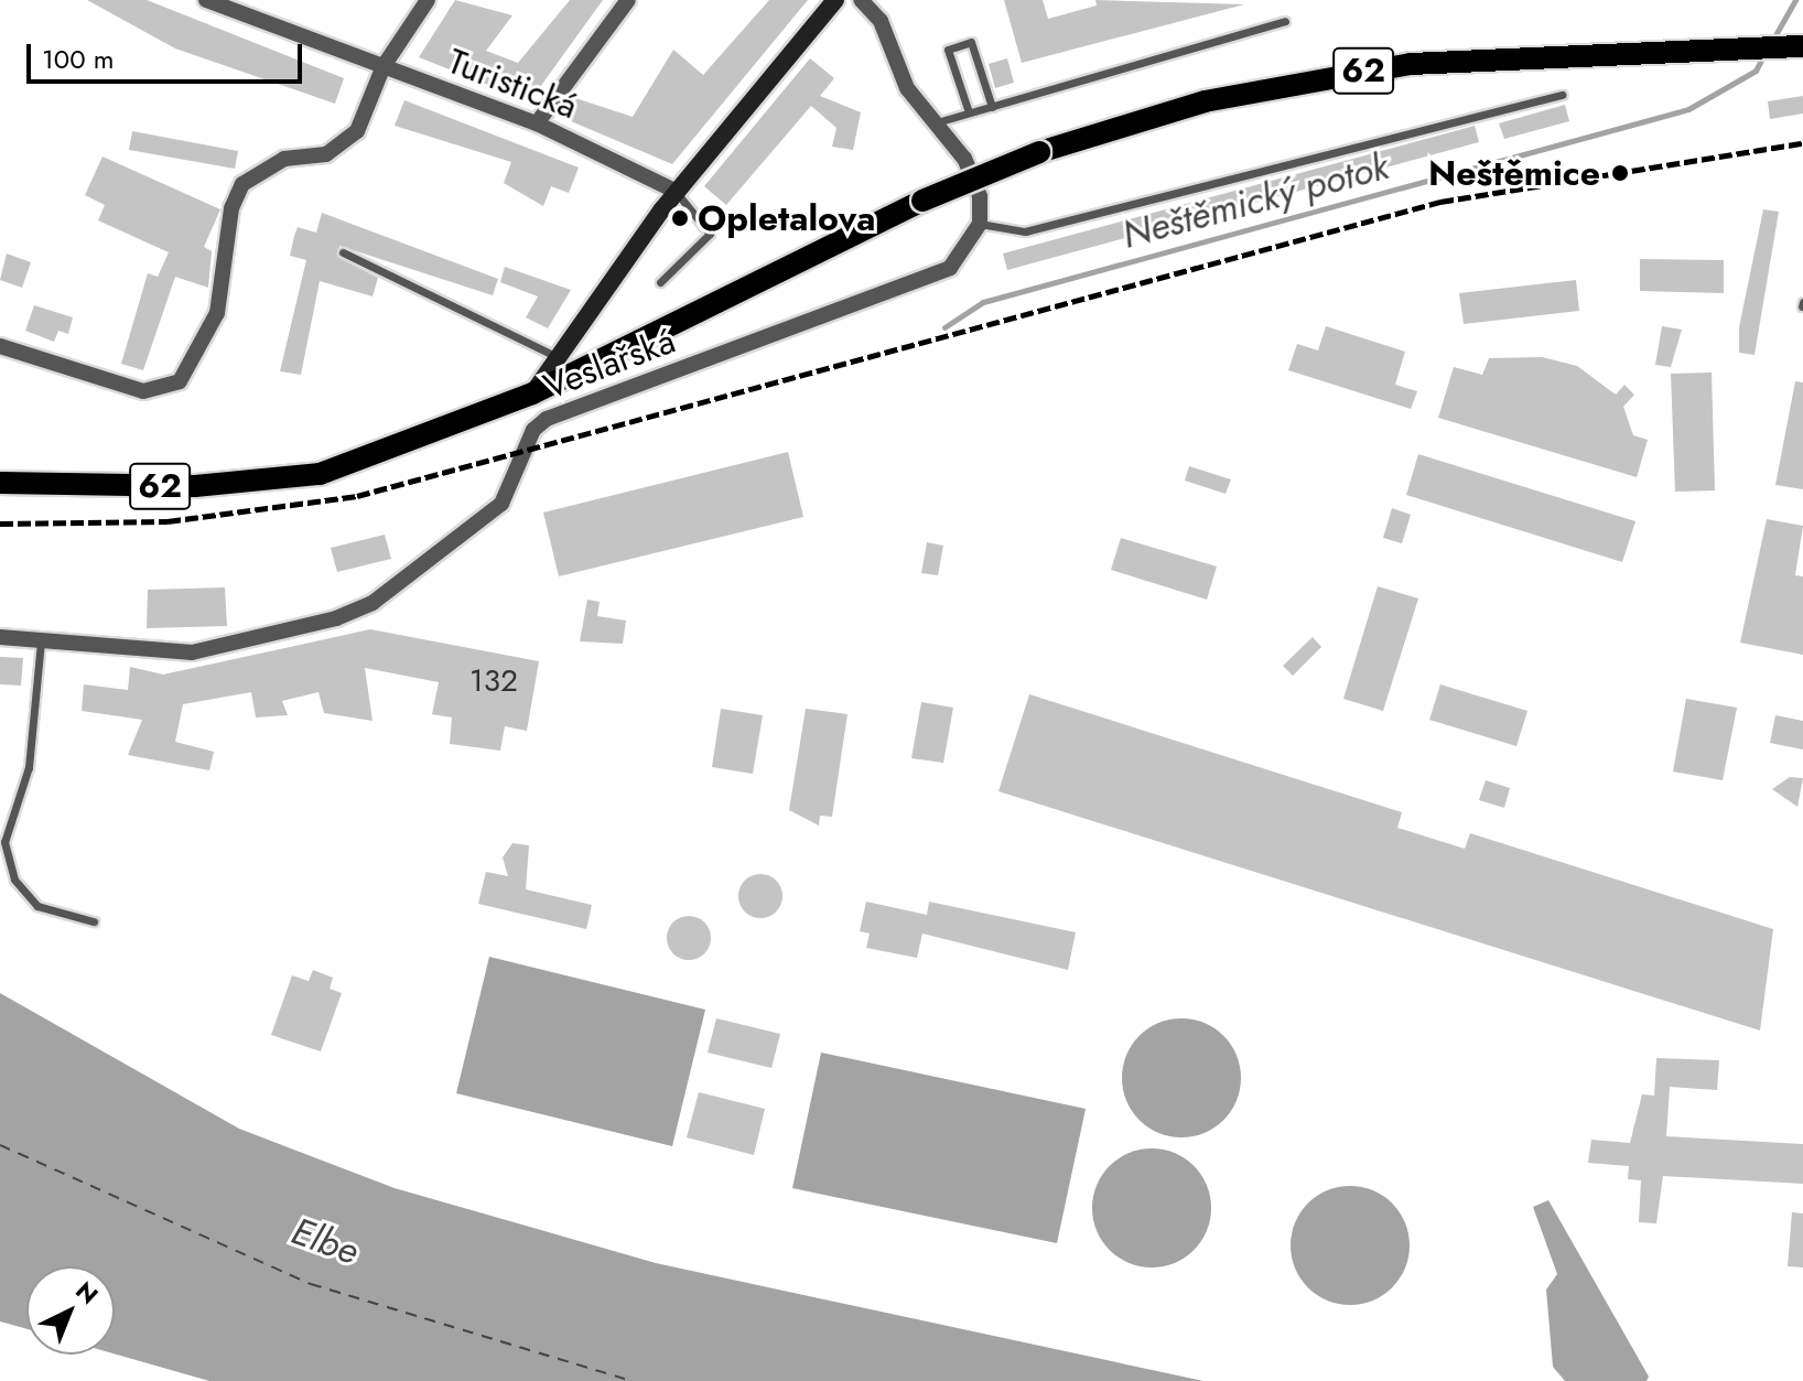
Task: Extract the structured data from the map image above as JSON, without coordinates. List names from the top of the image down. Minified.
{"streets":{"main road":["62"],"street":["Turistická","Veslařská"]},"water":["Neštěmický potok","Elbe"],"places":["Neštěmice","Opletalova"],"house_numbers":["132"],"scale_bar":"100 m","north":"top right"}
